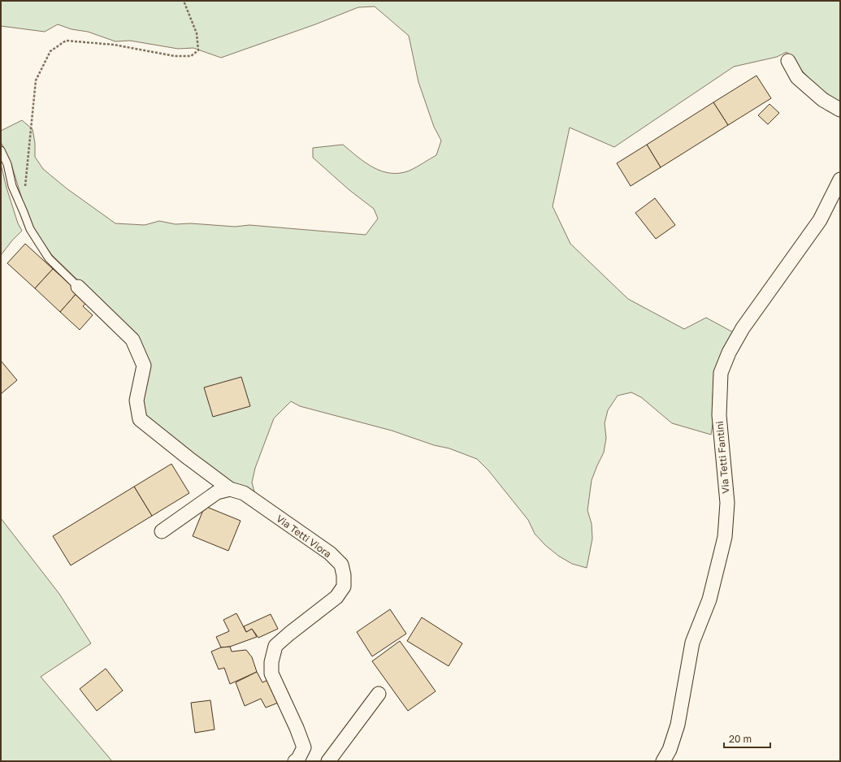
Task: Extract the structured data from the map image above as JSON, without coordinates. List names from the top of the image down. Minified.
{"streets":{"street":["Via Tetti Fantini","Via Tetti Viora"]},"scale_bar":"20 m"}
